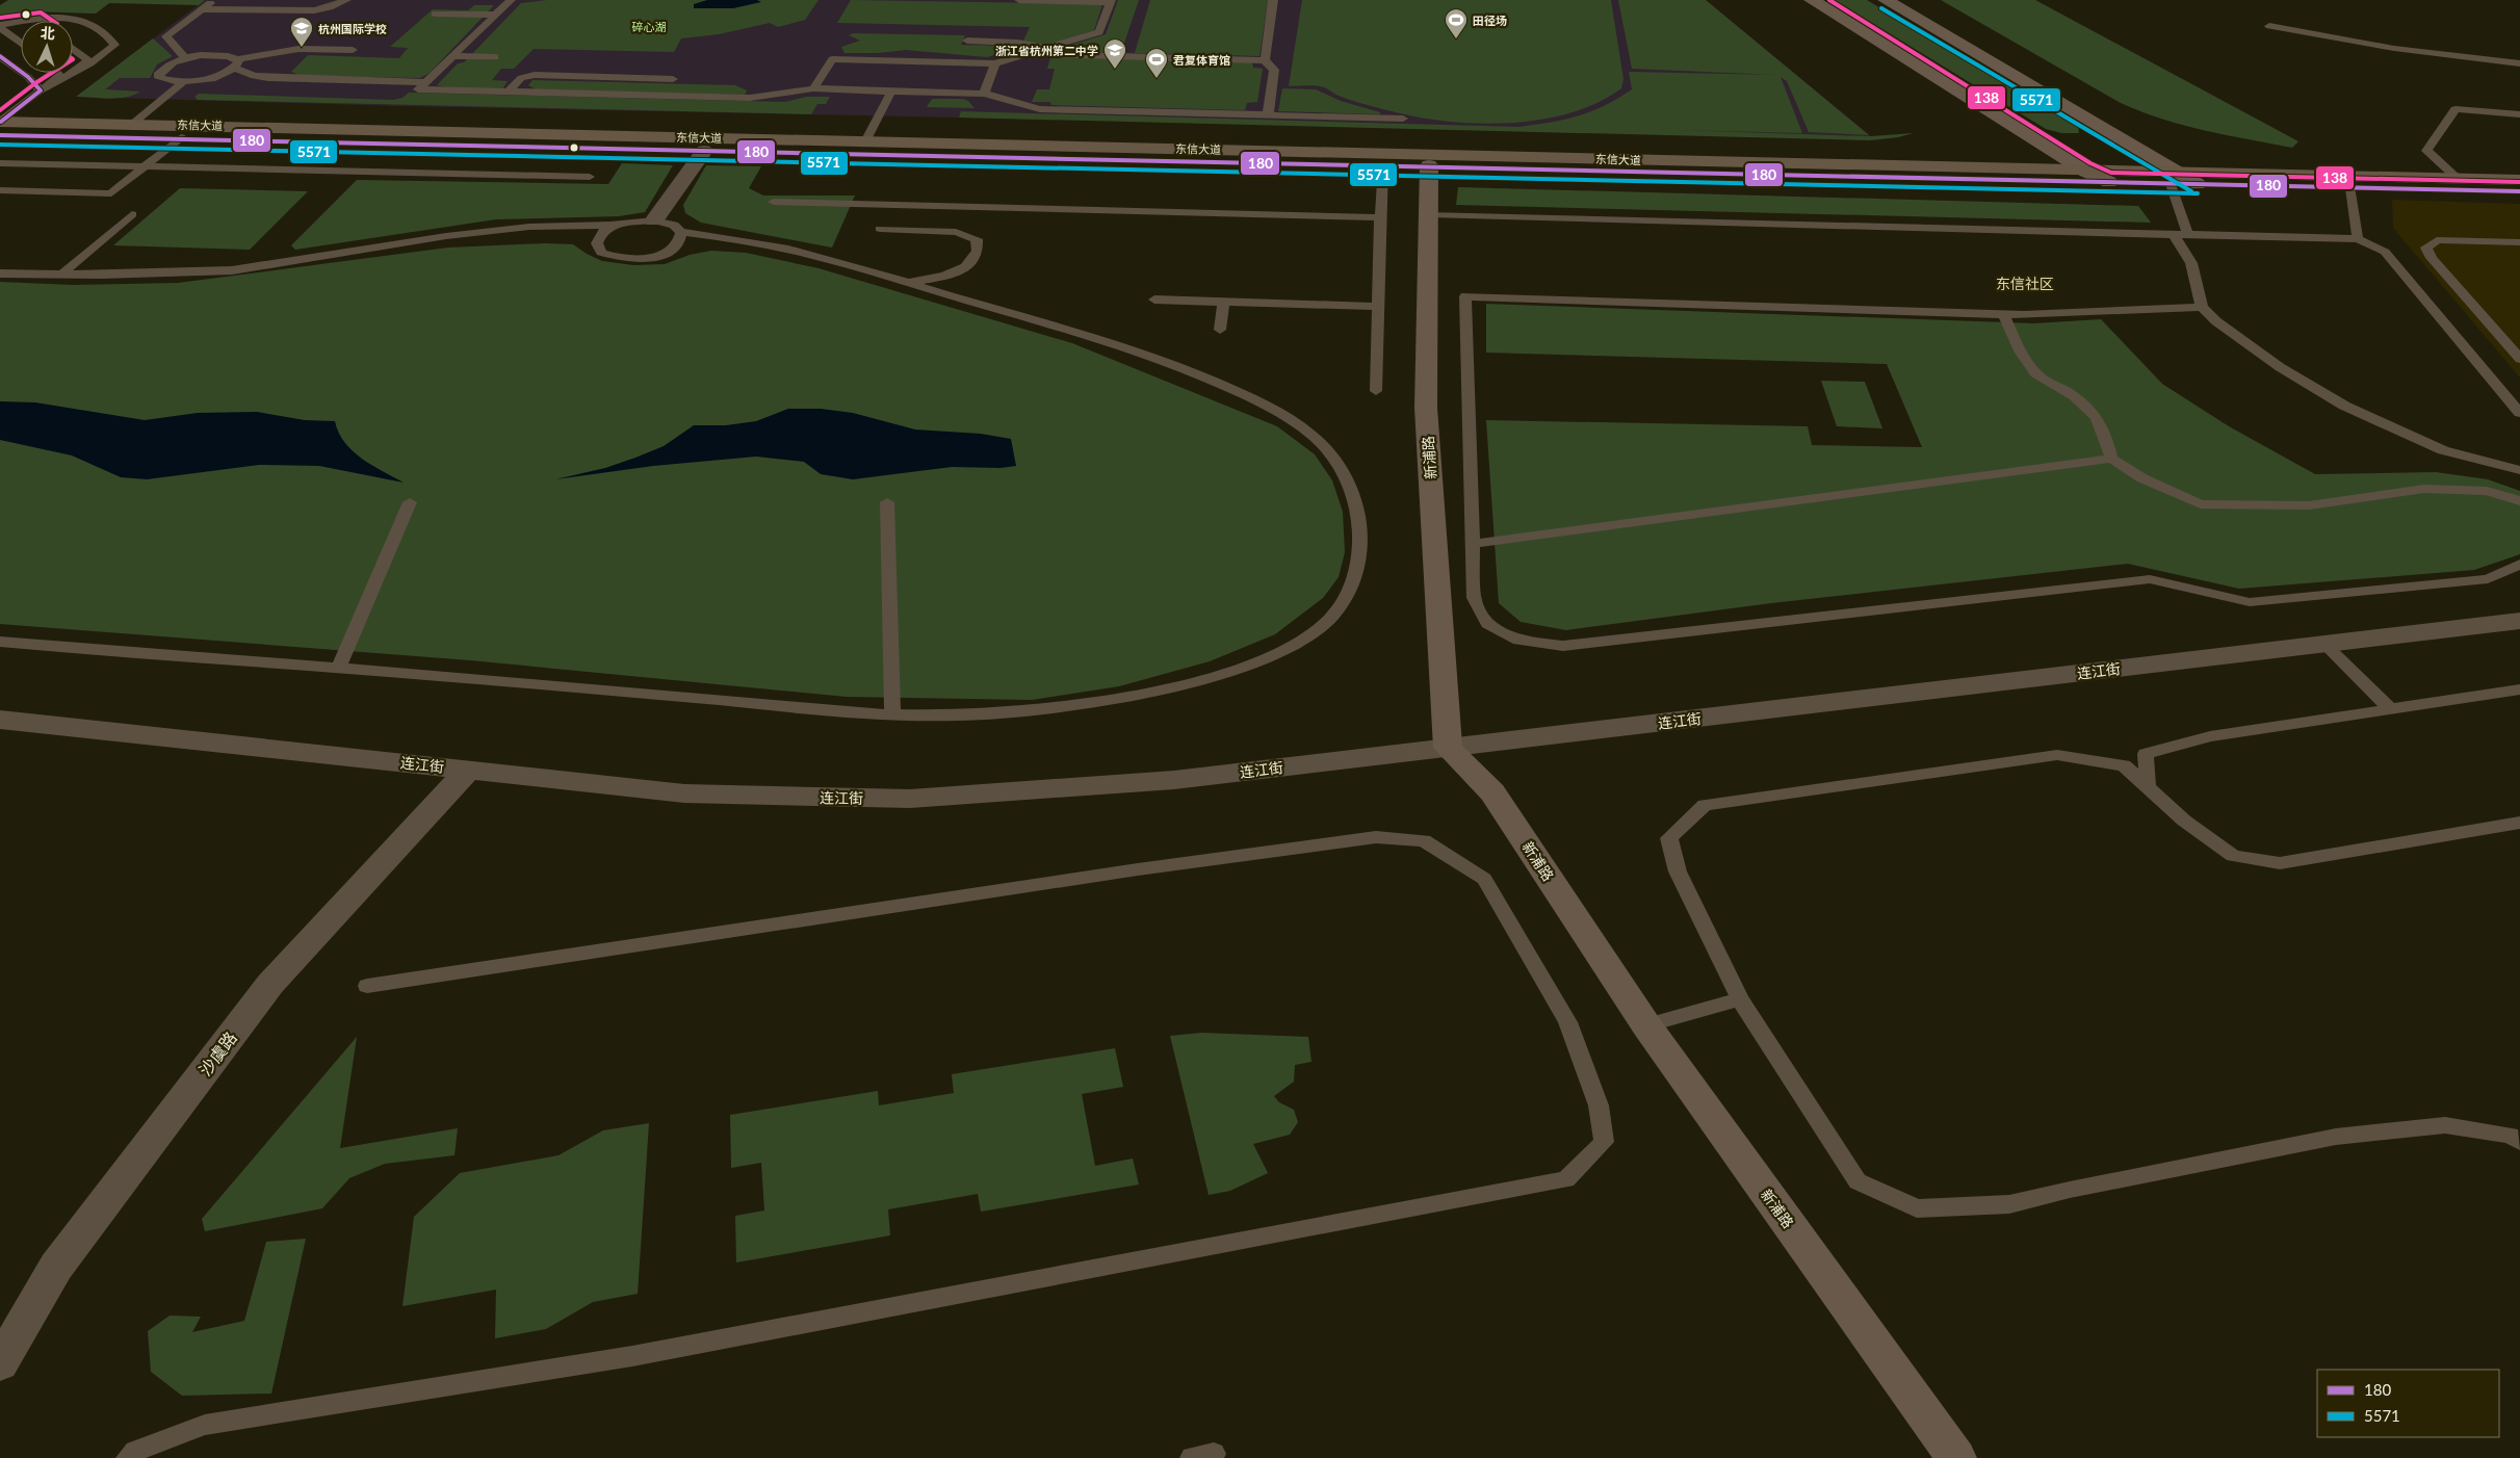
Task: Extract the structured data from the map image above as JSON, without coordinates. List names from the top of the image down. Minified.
{"streets":{"main road":["东信大道"],"street":["新浦路","连江街","沙虞路"]},"crossings":[["东信大道","新浦路"],["新浦路","连江街"],["连江街","沙虞路"]],"districts":["东信社区"],"parks":["碎心湖"],"places":{"sports":["田径场","君复体育馆"],"school or university":["杭州国际学校","浙江省杭州第二中学"]},"lines":["transit line 138","transit line 5571","transit line 180"],"legend":["180","5571"],"north":"top"}
